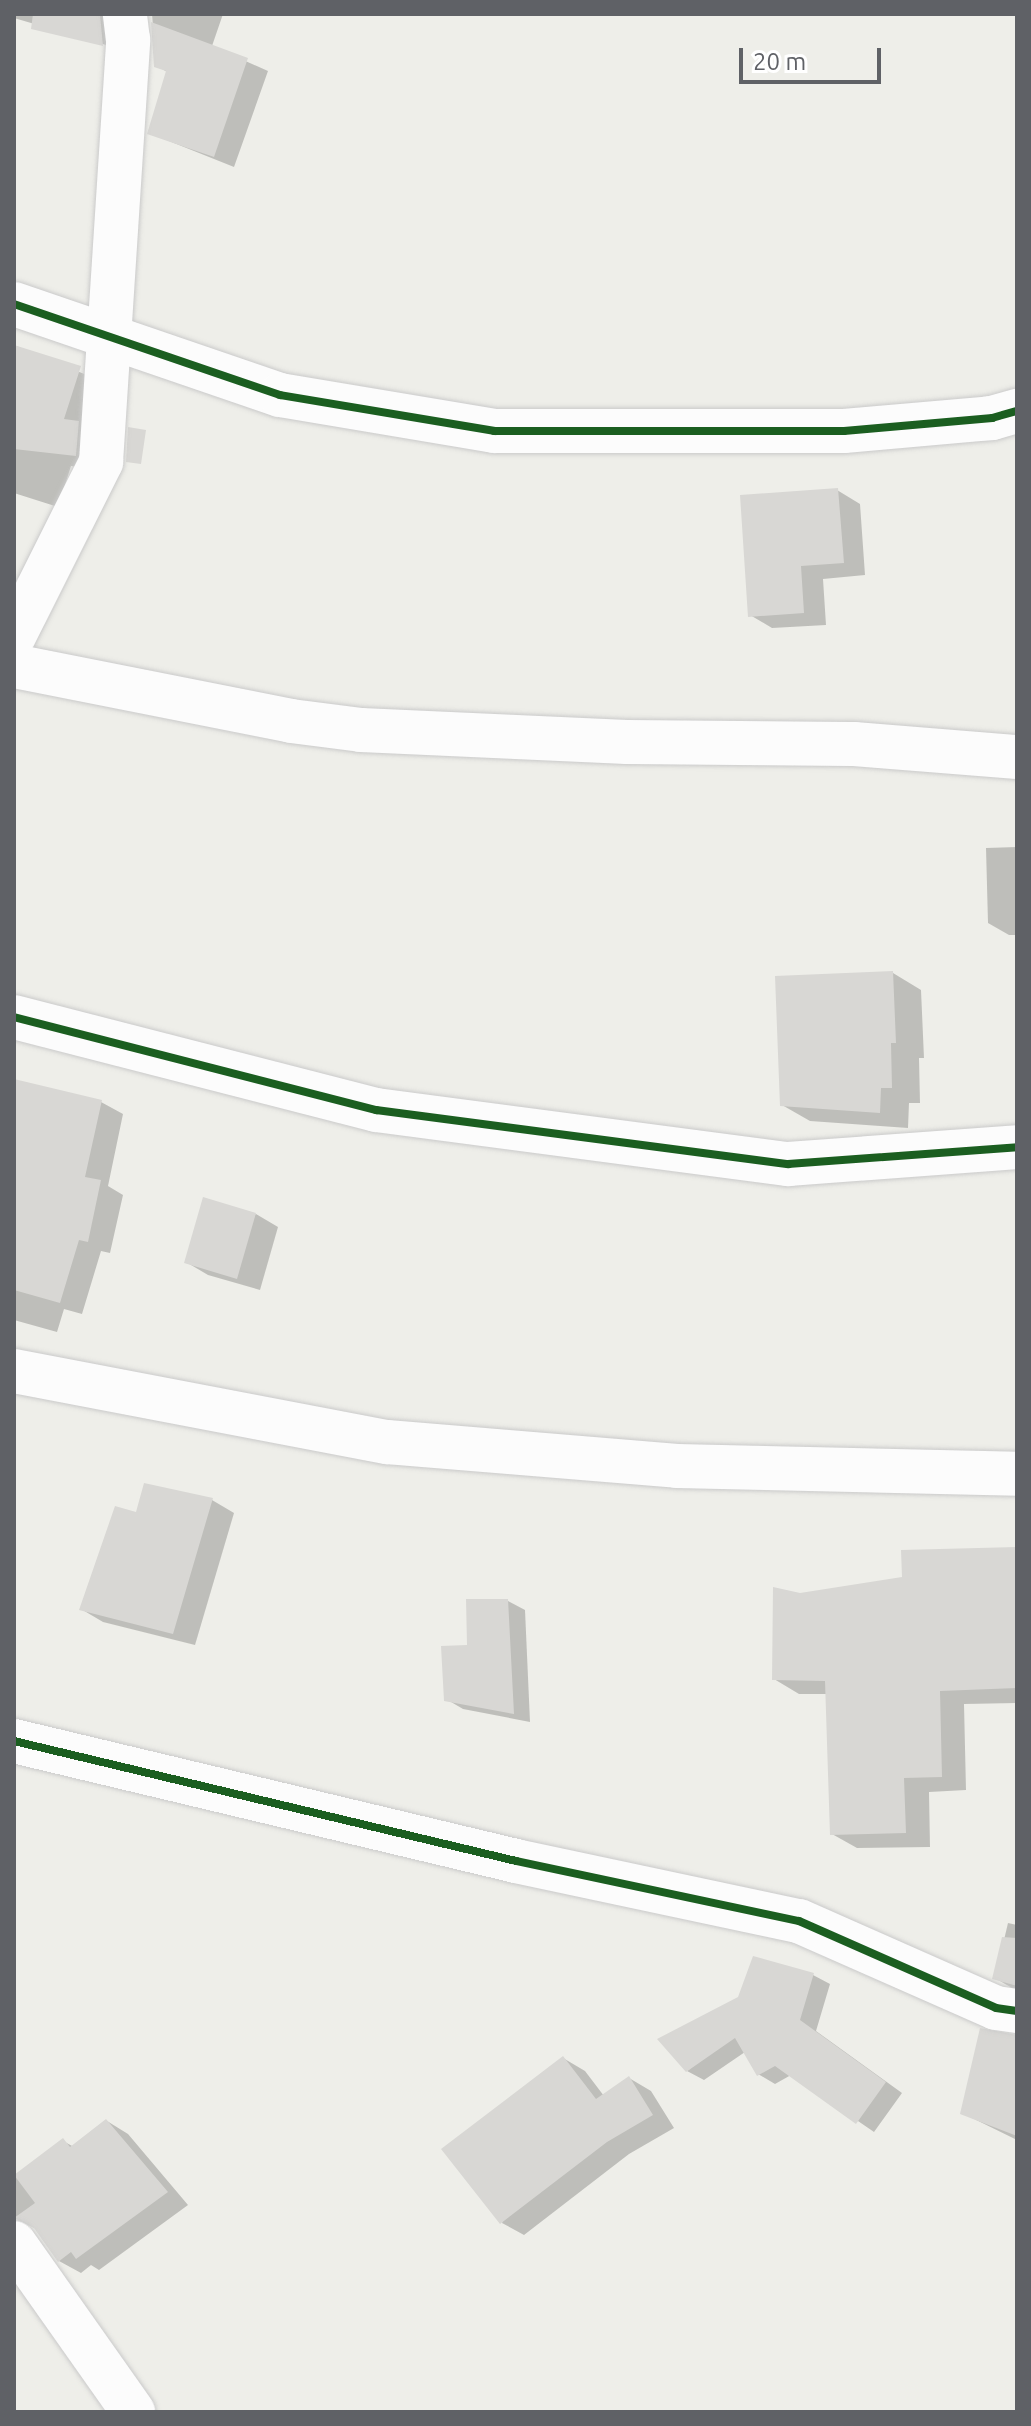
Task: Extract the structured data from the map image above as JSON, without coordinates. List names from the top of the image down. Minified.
{"scale_bar":"20 m"}
